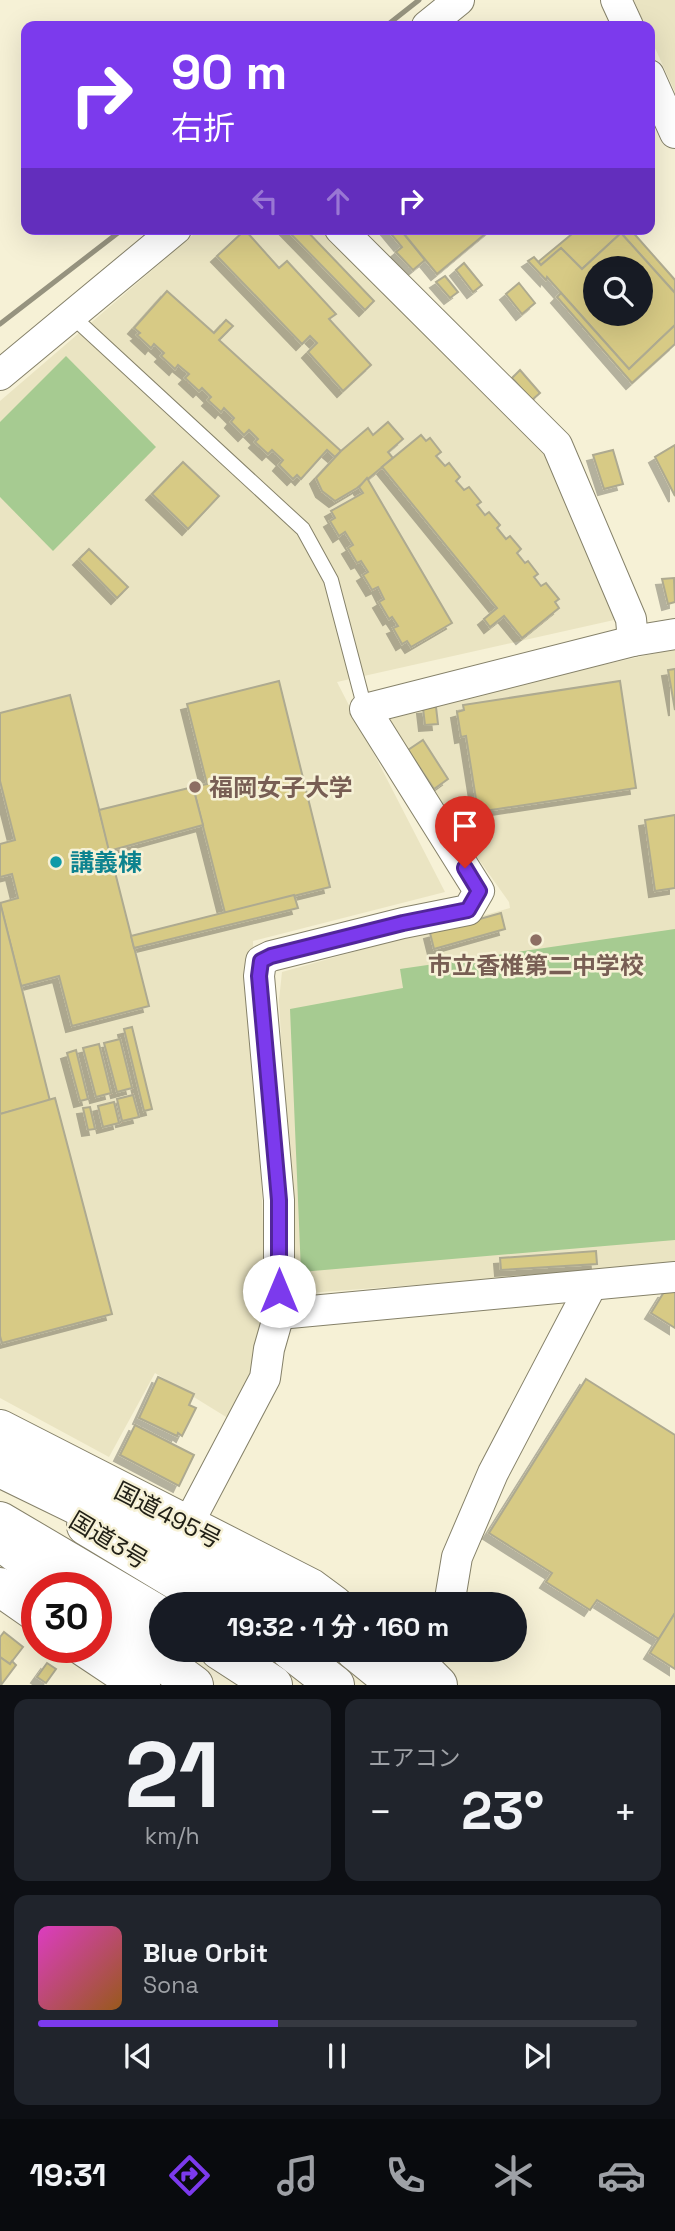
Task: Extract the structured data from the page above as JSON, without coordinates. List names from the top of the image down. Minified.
{"streets":{"highway":["国道495号","国道3号"]},"places":["福岡女子大学","講義棟","市立香椎第二中学校"],"page":{"turn":["90 m","右折"],"limit":"30","trip":"19:32 · 1 分 · 160 m","tile":[["21","km/h"],"エアコン"],"heat":["−","23°","+"],"song":["Blue Orbit","Sona"],"tabs":"19:31"}}
